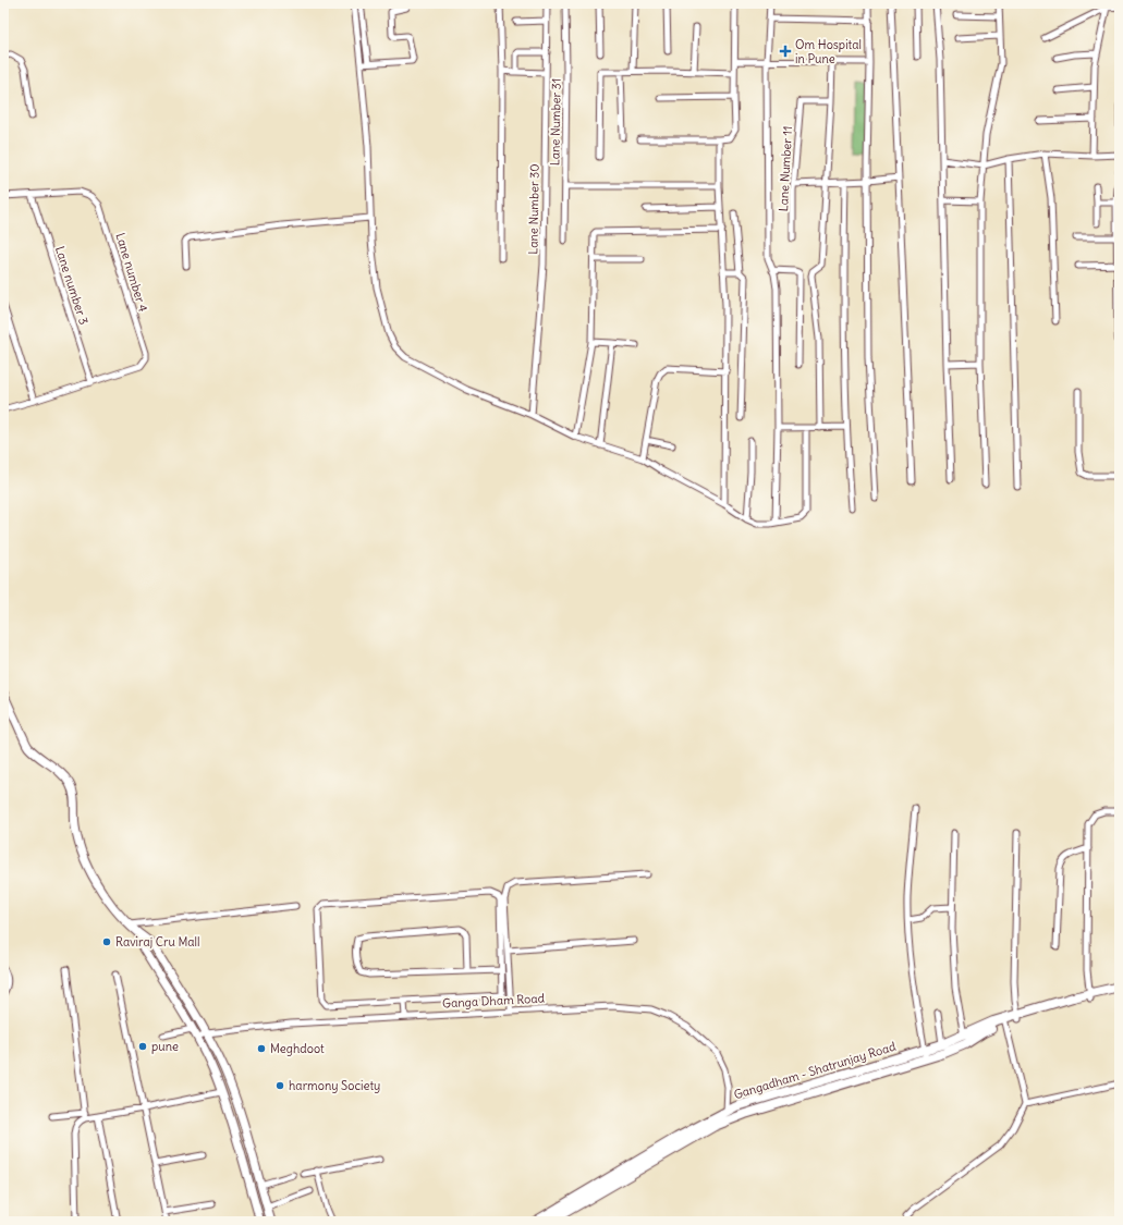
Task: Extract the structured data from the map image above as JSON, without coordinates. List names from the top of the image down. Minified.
{"streets":{"main road":["Gangadham - Shatrunjay Road"],"street":["Lane Number 31","Lane Number 11","Lane Number 30","Lane number 4","Lane number 3","Ganga Dham Road"]},"crossings":[["Lane number 4","Lane number 3"],["Ganga Dham Road","Gangadham - Shatrunjay Road"]],"places":{"health":["Om Hospital in Pune"],"other":["Raviraj Cru Mall","pune","Meghdoot","harmony Society"]}}
